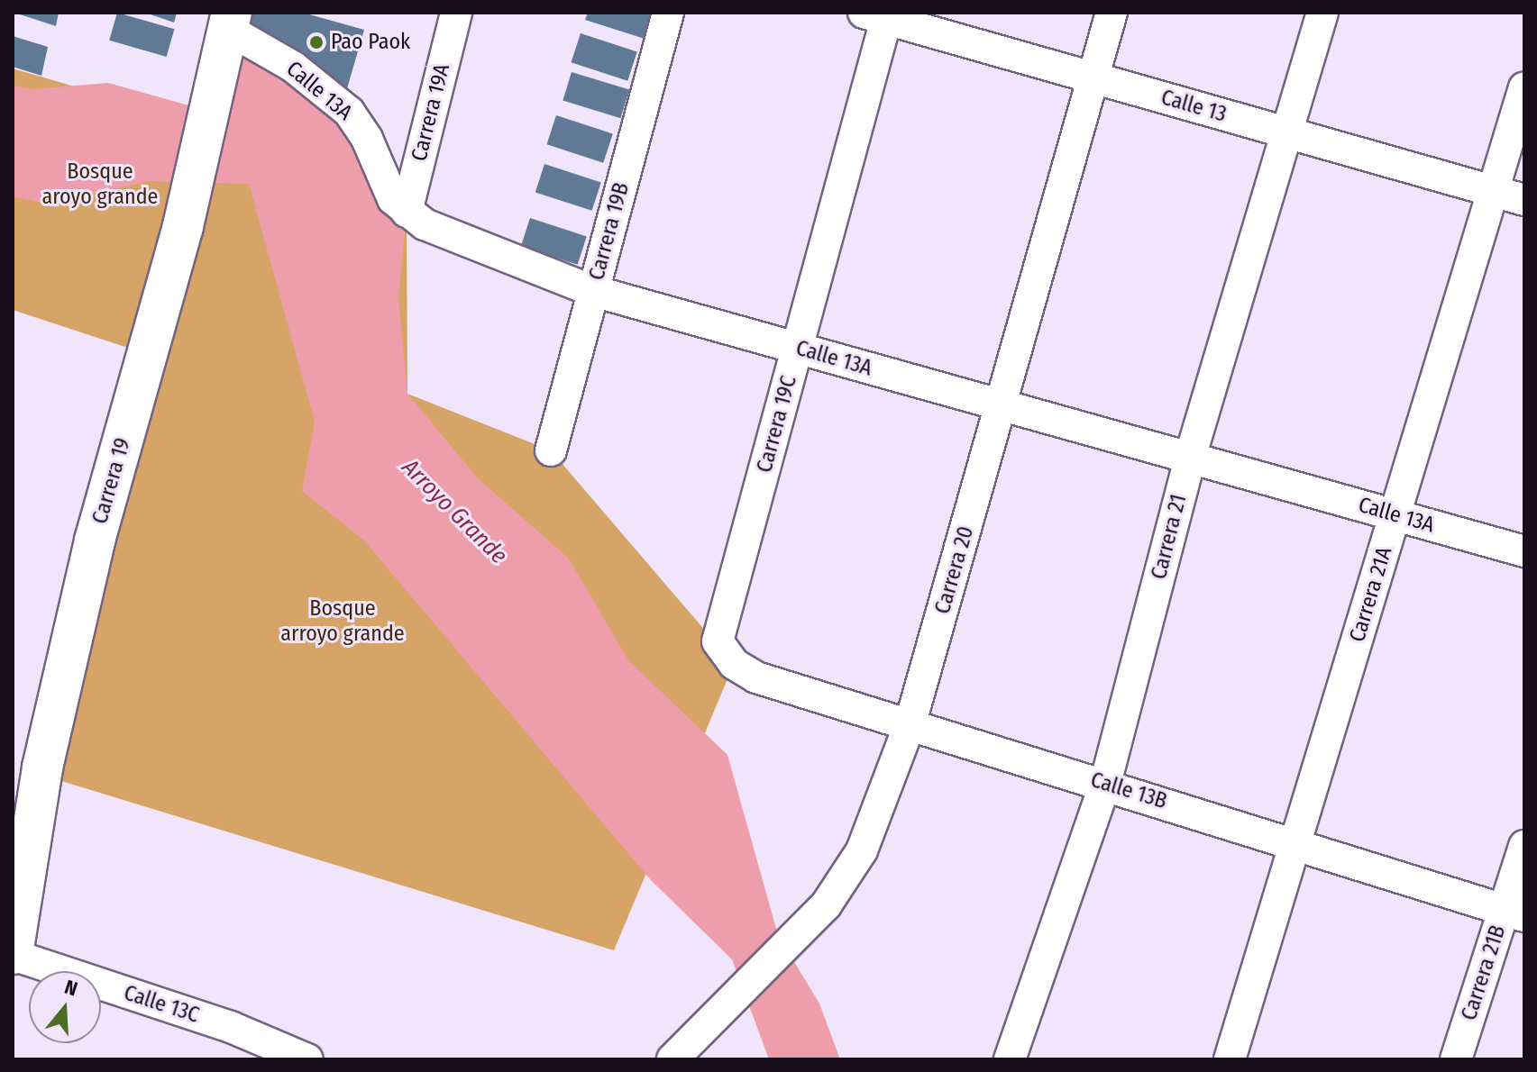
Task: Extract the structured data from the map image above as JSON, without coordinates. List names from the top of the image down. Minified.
{"streets":{"main road":["Carrera 19"],"street":["Calle 13A","Calle 13","Carrera 19A","Carrera 19B","Carrera 19C","Carrera 21","Carrera 20","Carrera 21A","Calle 13B","Carrera 21B","Calle 13C"]},"crossings":[["Calle 13A","Carrera 19A"],["Calle 13A","Carrera 19B"],["Calle 13A","Carrera 19C"],["Calle 13A","Carrera 19"],["Calle 13A","Carrera 21"],["Calle 13A","Carrera 20"],["Calle 13A","Carrera 21A"],["Calle 13","Carrera 19C"],["Calle 13","Carrera 21"],["Calle 13","Carrera 20"],["Calle 13","Carrera 21A"],["Carrera 19C","Calle 13B"],["Carrera 19","Calle 13C"],["Carrera 21","Calle 13B"],["Carrera 20","Calle 13B"],["Carrera 21A","Calle 13B"],["Calle 13B","Carrera 21B"]],"water":["Arroyo Grande"],"parks":["Bosque aroyo grande","Bosque arroyo grande"],"places":["Pao Paok"],"north":"top"}
